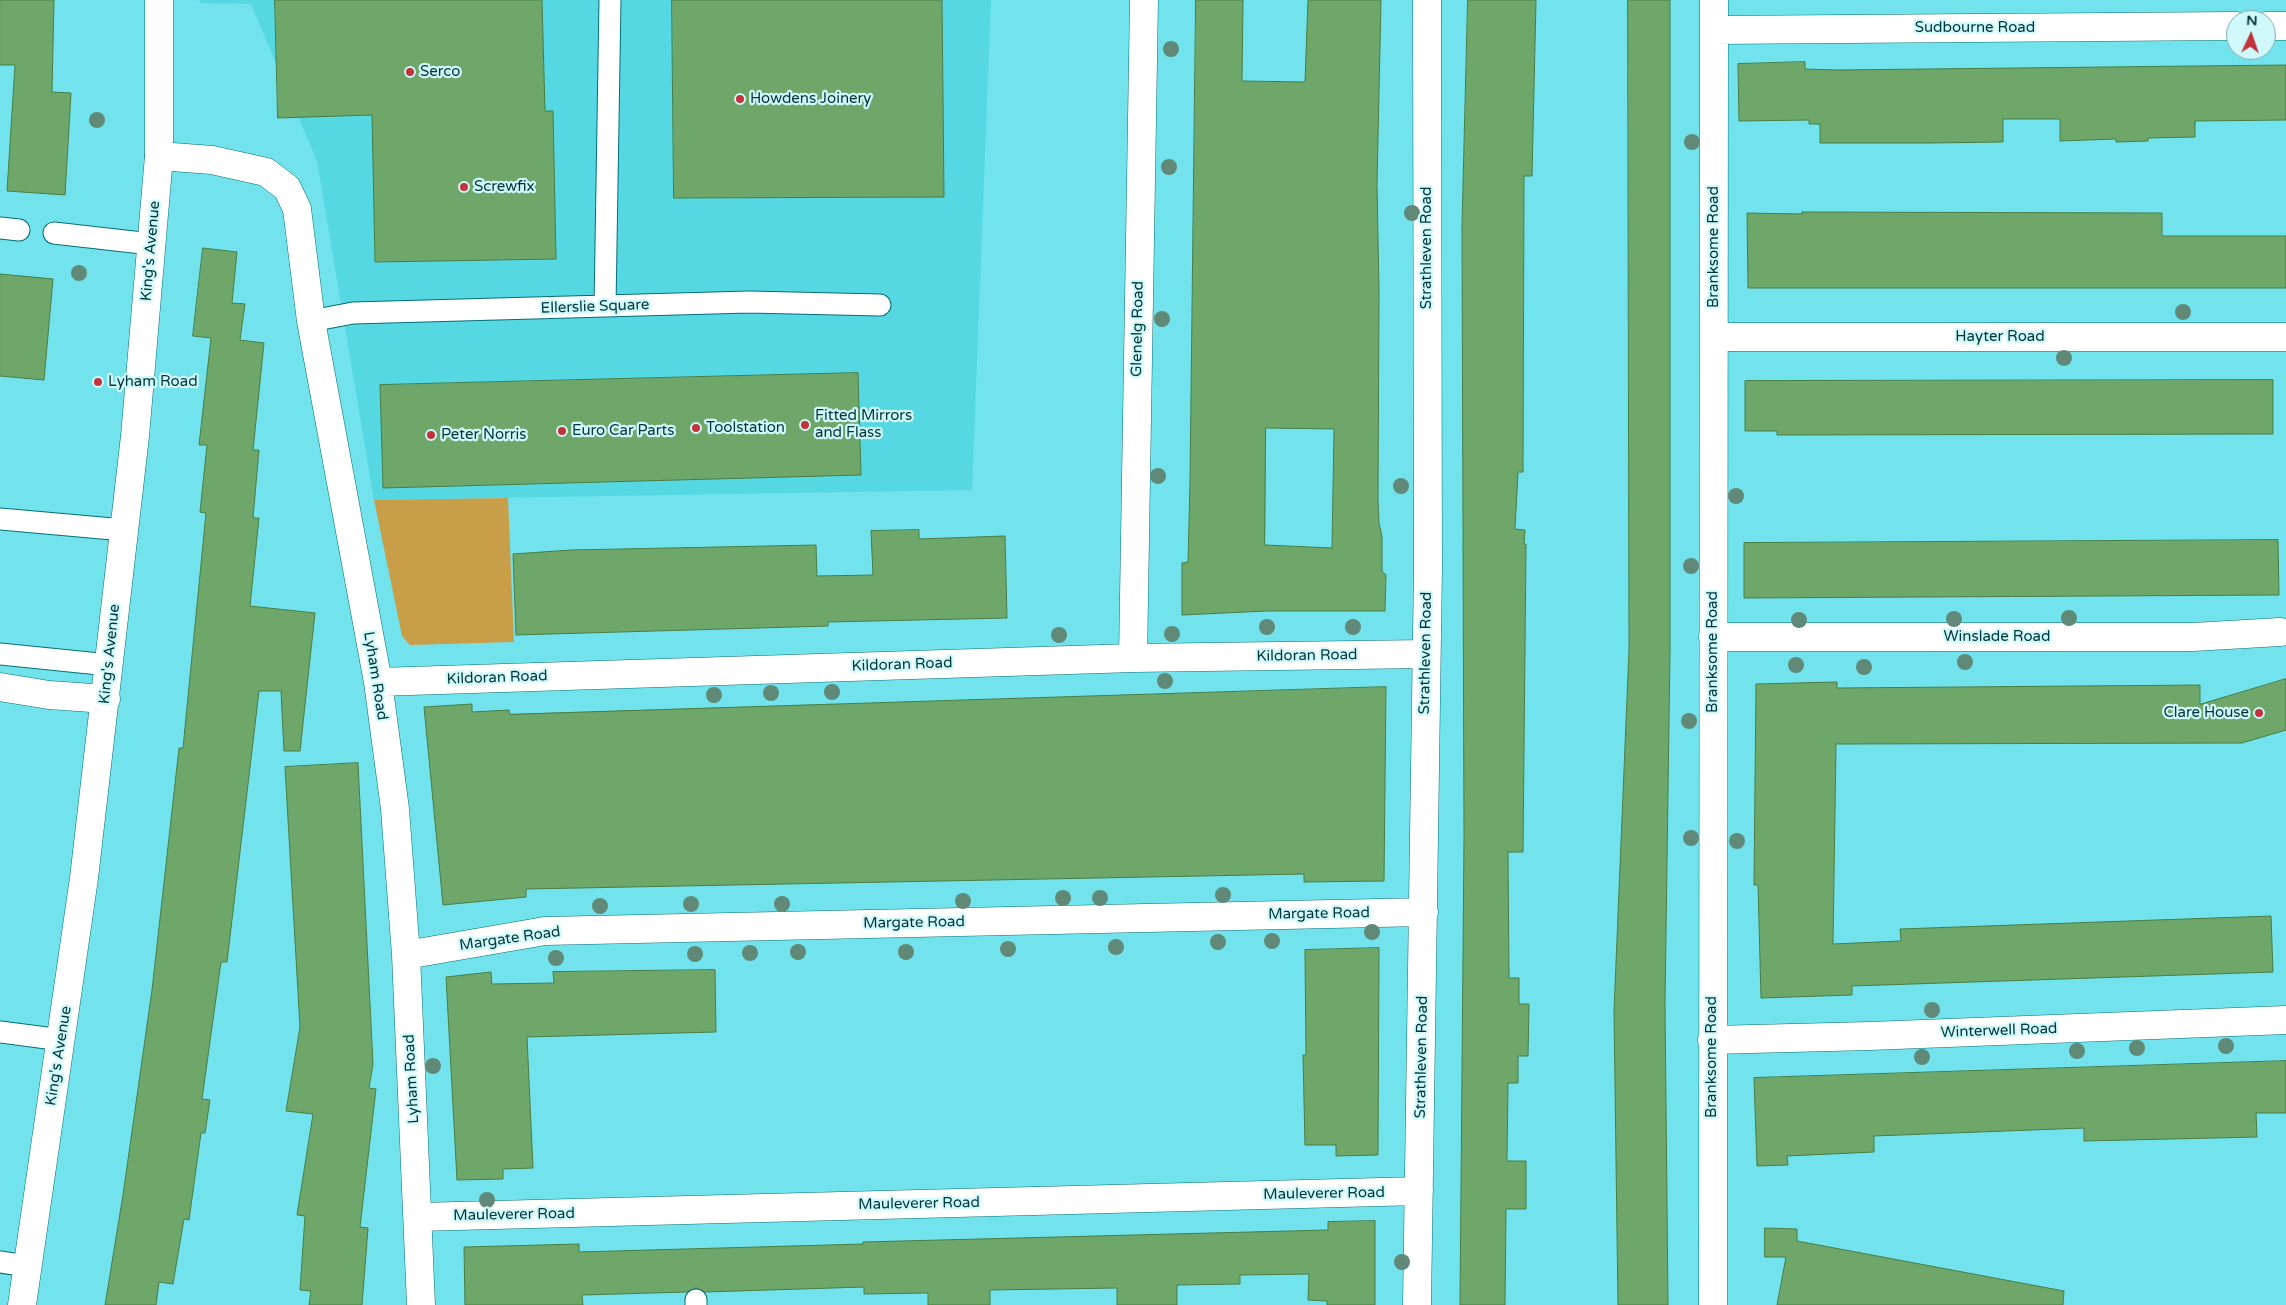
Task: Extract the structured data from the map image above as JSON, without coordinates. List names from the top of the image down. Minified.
{"streets":{"street":["Sudbourne Road","Branksome Road","Strathleven Road","King's Avenue","Glenelg Road","Hayter Road","Winslade Road","Kildoran Road","Lyham Road","Margate Road","Winterwell Road","Mauleverer Road"],"lane":["Ellerslie Square"]},"crossings":[["Sudbourne Road","Branksome Road"],["Branksome Road","Hayter Road"],["Branksome Road","Winslade Road"],["Branksome Road","Winterwell Road"],["Strathleven Road","Kildoran Road"],["Strathleven Road","Margate Road"],["Strathleven Road","Mauleverer Road"],["King's Avenue","Lyham Road"],["Ellerslie Square","Lyham Road"],["Glenelg Road","Kildoran Road"],["Kildoran Road","Lyham Road"],["Lyham Road","Margate Road"],["Lyham Road","Mauleverer Road"]],"places":["Serco","Howdens Joinery","Screwfix","Lyham Road","Fitted Mirrors and Flass","Toolstation","Euro Car Parts","Peter Norris","Clare House"],"north":"top"}
